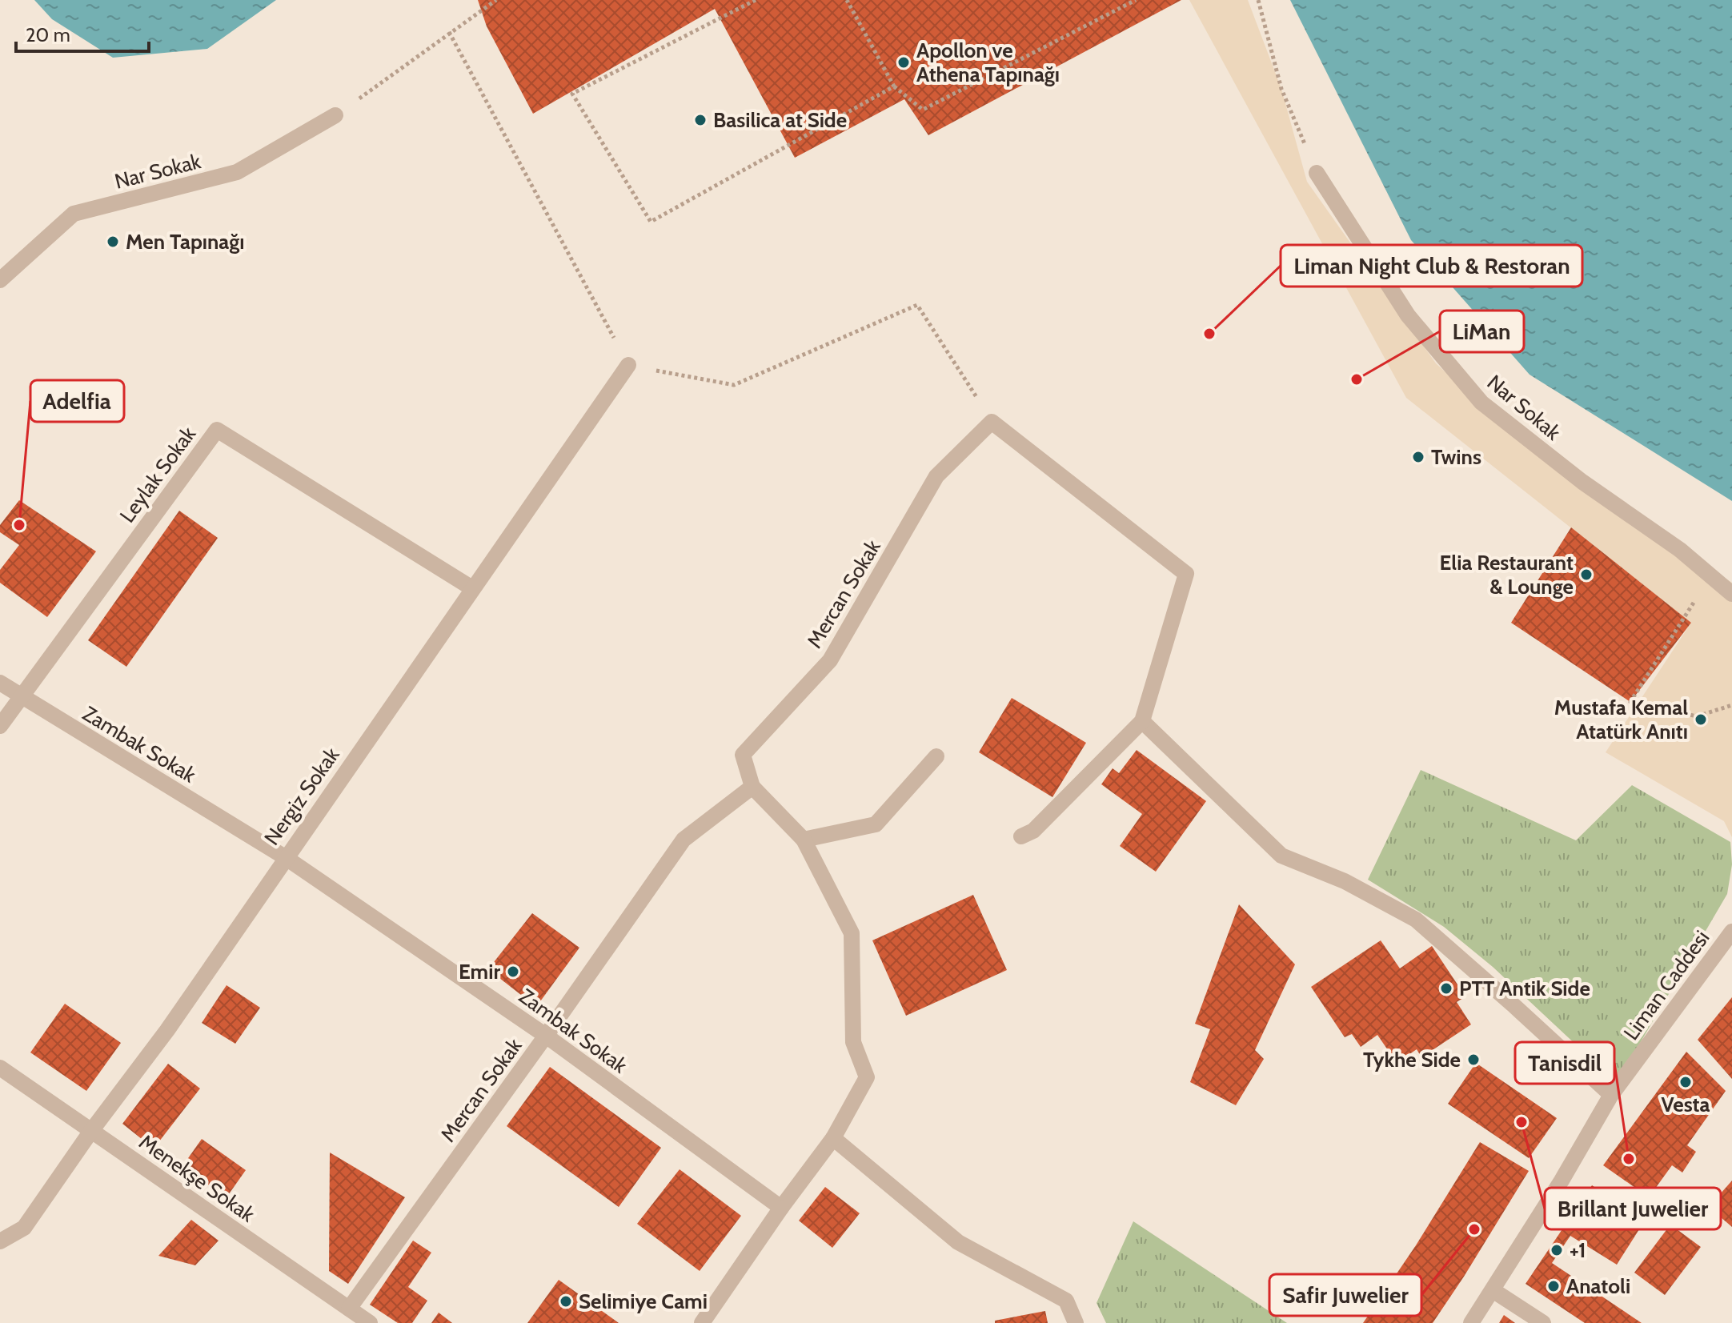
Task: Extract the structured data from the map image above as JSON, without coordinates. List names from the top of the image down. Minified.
{"streets":{"street":["Nar Sokak","Leylak Sokak","Mercan Sokak","Zambak Sokak","Nergiz Sokak","Liman Caddesi","Menekşe Sokak"]},"crossings":[["Leylak Sokak","Zambak Sokak"],["Leylak Sokak","Nergiz Sokak"],["Mercan Sokak","Zambak Sokak"],["Mercan Sokak","Menekşe Sokak"],["Zambak Sokak","Nergiz Sokak"],["Nergiz Sokak","Menekşe Sokak"]],"places":["Apollon ve Athena Tapınağı","Basilica at Side","Men Tapınağı","Liman Night Club & Restoran","LiMan","Twins","Adelfia","Elia Restaurant & Lounge","Mustafa Kemal Atatürk Anıtı","Emir","PTT Antik Side","Tykhe Side","Vesta","Brillant Juwelier","Tanisdil","Safir Juwelier","+1","Anatoli","Selimiye Cami"],"scale_bar":"20 m"}
